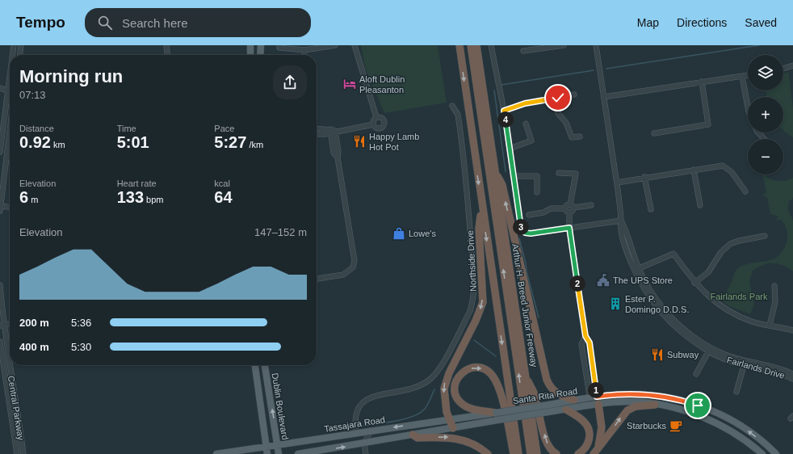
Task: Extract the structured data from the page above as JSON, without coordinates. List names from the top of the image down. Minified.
{"streets":{"highway":["Arthur H. Breed Junior Freeway"],"main road":["Santa Rita Road","Dublin Boulevard","Tassajara Road"],"street":["Northside Drive","Fairlands Drive","Central Parkway"]},"crossings":[["Northside Drive","Tassajara Road"],["Santa Rita Road","Tassajara Road"],["Dublin Boulevard","Tassajara Road"]],"parks":["Fairlands Park"],"places":{"hotel":["Aloft Dublin Pleasanton"],"restaurant":["Happy Lamb Hot Pot","Subway"],"shop":["Lowe's"],"public building":["The UPS Store"],"building":["Ester P. Domingo D.D.S."],"cafe":["Starbucks"]},"page":{"header":"Tempo","search":"Search here","nav":["Map","Directions","Saved"],"map_buttons":["+","−"],"heading":["Morning run","07:13"],"stats":[["Distance","0.92 km"],["Time","5:01"],["Pace","5:27 /km"],["Elevation","6 m"],["Heart rate","133 bpm"],["kcal","64"]],"pins":["4","3","2","1"],"chart":["Elevation","147–152 m"],"list":[{"name":"200 m","note":"5:36"},{"name":"400 m","note":"5:30"}]}}
